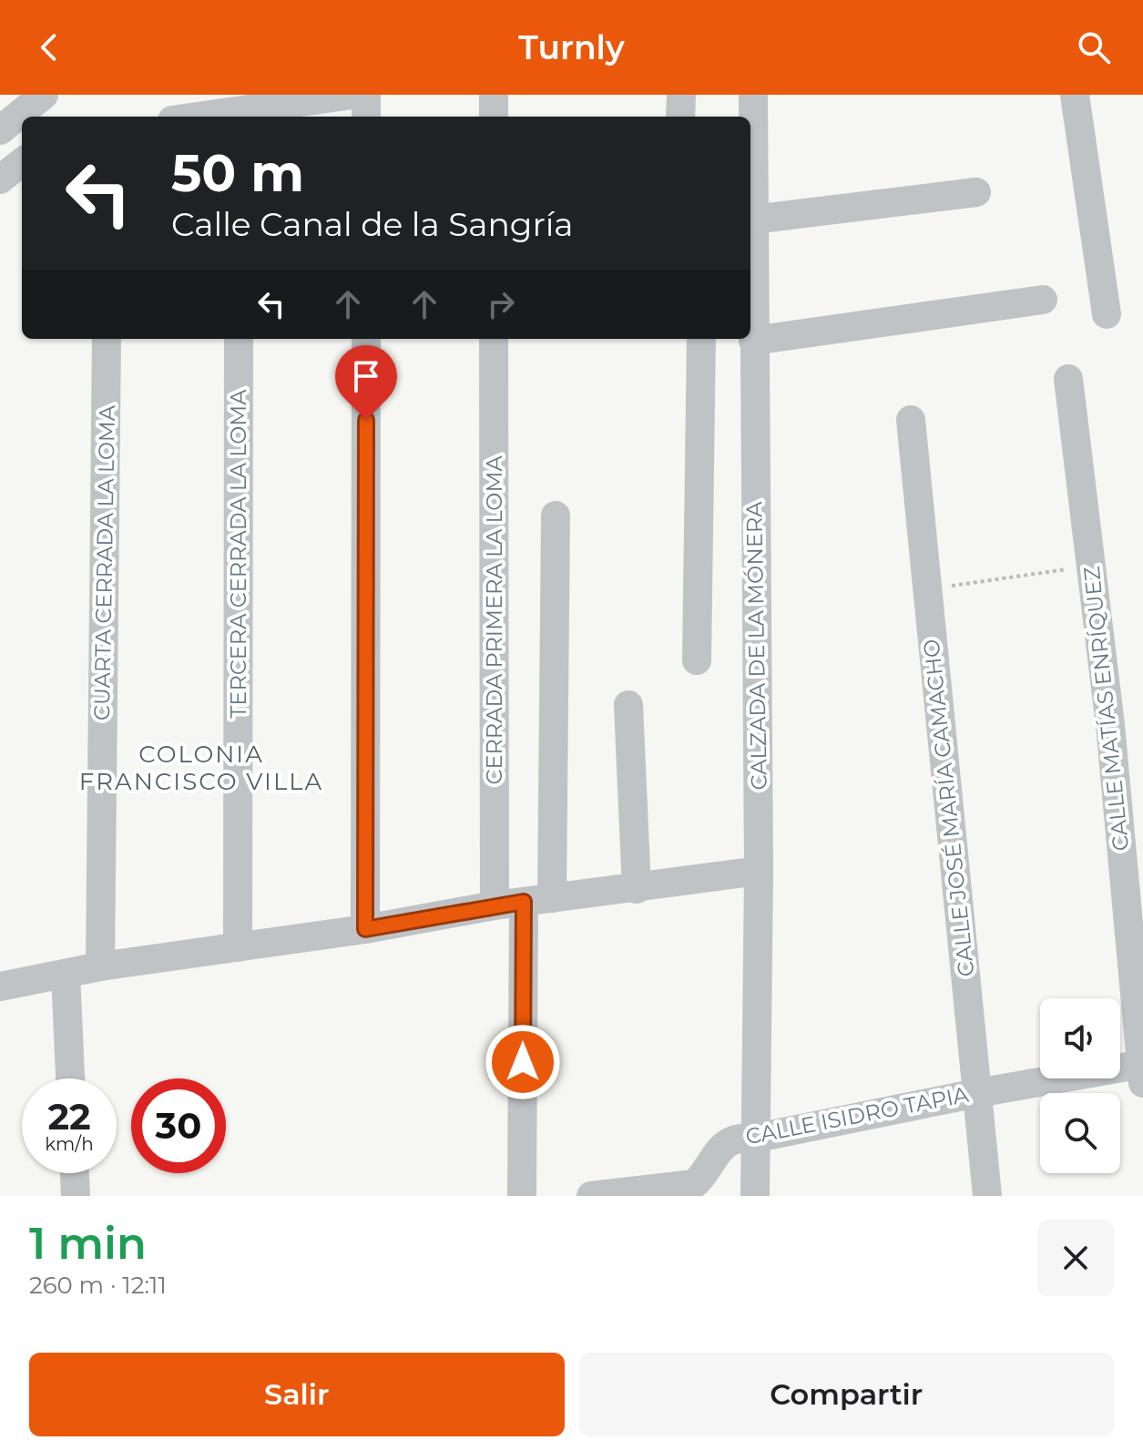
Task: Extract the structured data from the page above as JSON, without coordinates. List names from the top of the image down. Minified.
{"streets":{"street":["TERCERA CERRADA LA LOMA","CUARTA CERRADA LA LOMA","CERRADA PRIMERA LA LOMA","CALZADA DE LA MÓNERA","CALLE MATÍAS ENRÍQUEZ","CALLE JOSÉ MARÍA CAMACHO","CALLE ISIDRO TAPIA"]},"crossings":[["CALZADA DE LA MÓNERA","CALLE ISIDRO TAPIA"],["CALLE MATÍAS ENRÍQUEZ","CALLE ISIDRO TAPIA"],["CALLE JOSÉ MARÍA CAMACHO","CALLE ISIDRO TAPIA"]],"districts":["COLONIA FRANCISCO VILLA"],"page":{"header":"Turnly","turn":["50 m","Calle Canal de la Sangría"],"speed":"22 km/h","limit":"30","heading":["1 min","260 m · 12:11"],"buttons":["Salir","Compartir"]}}
